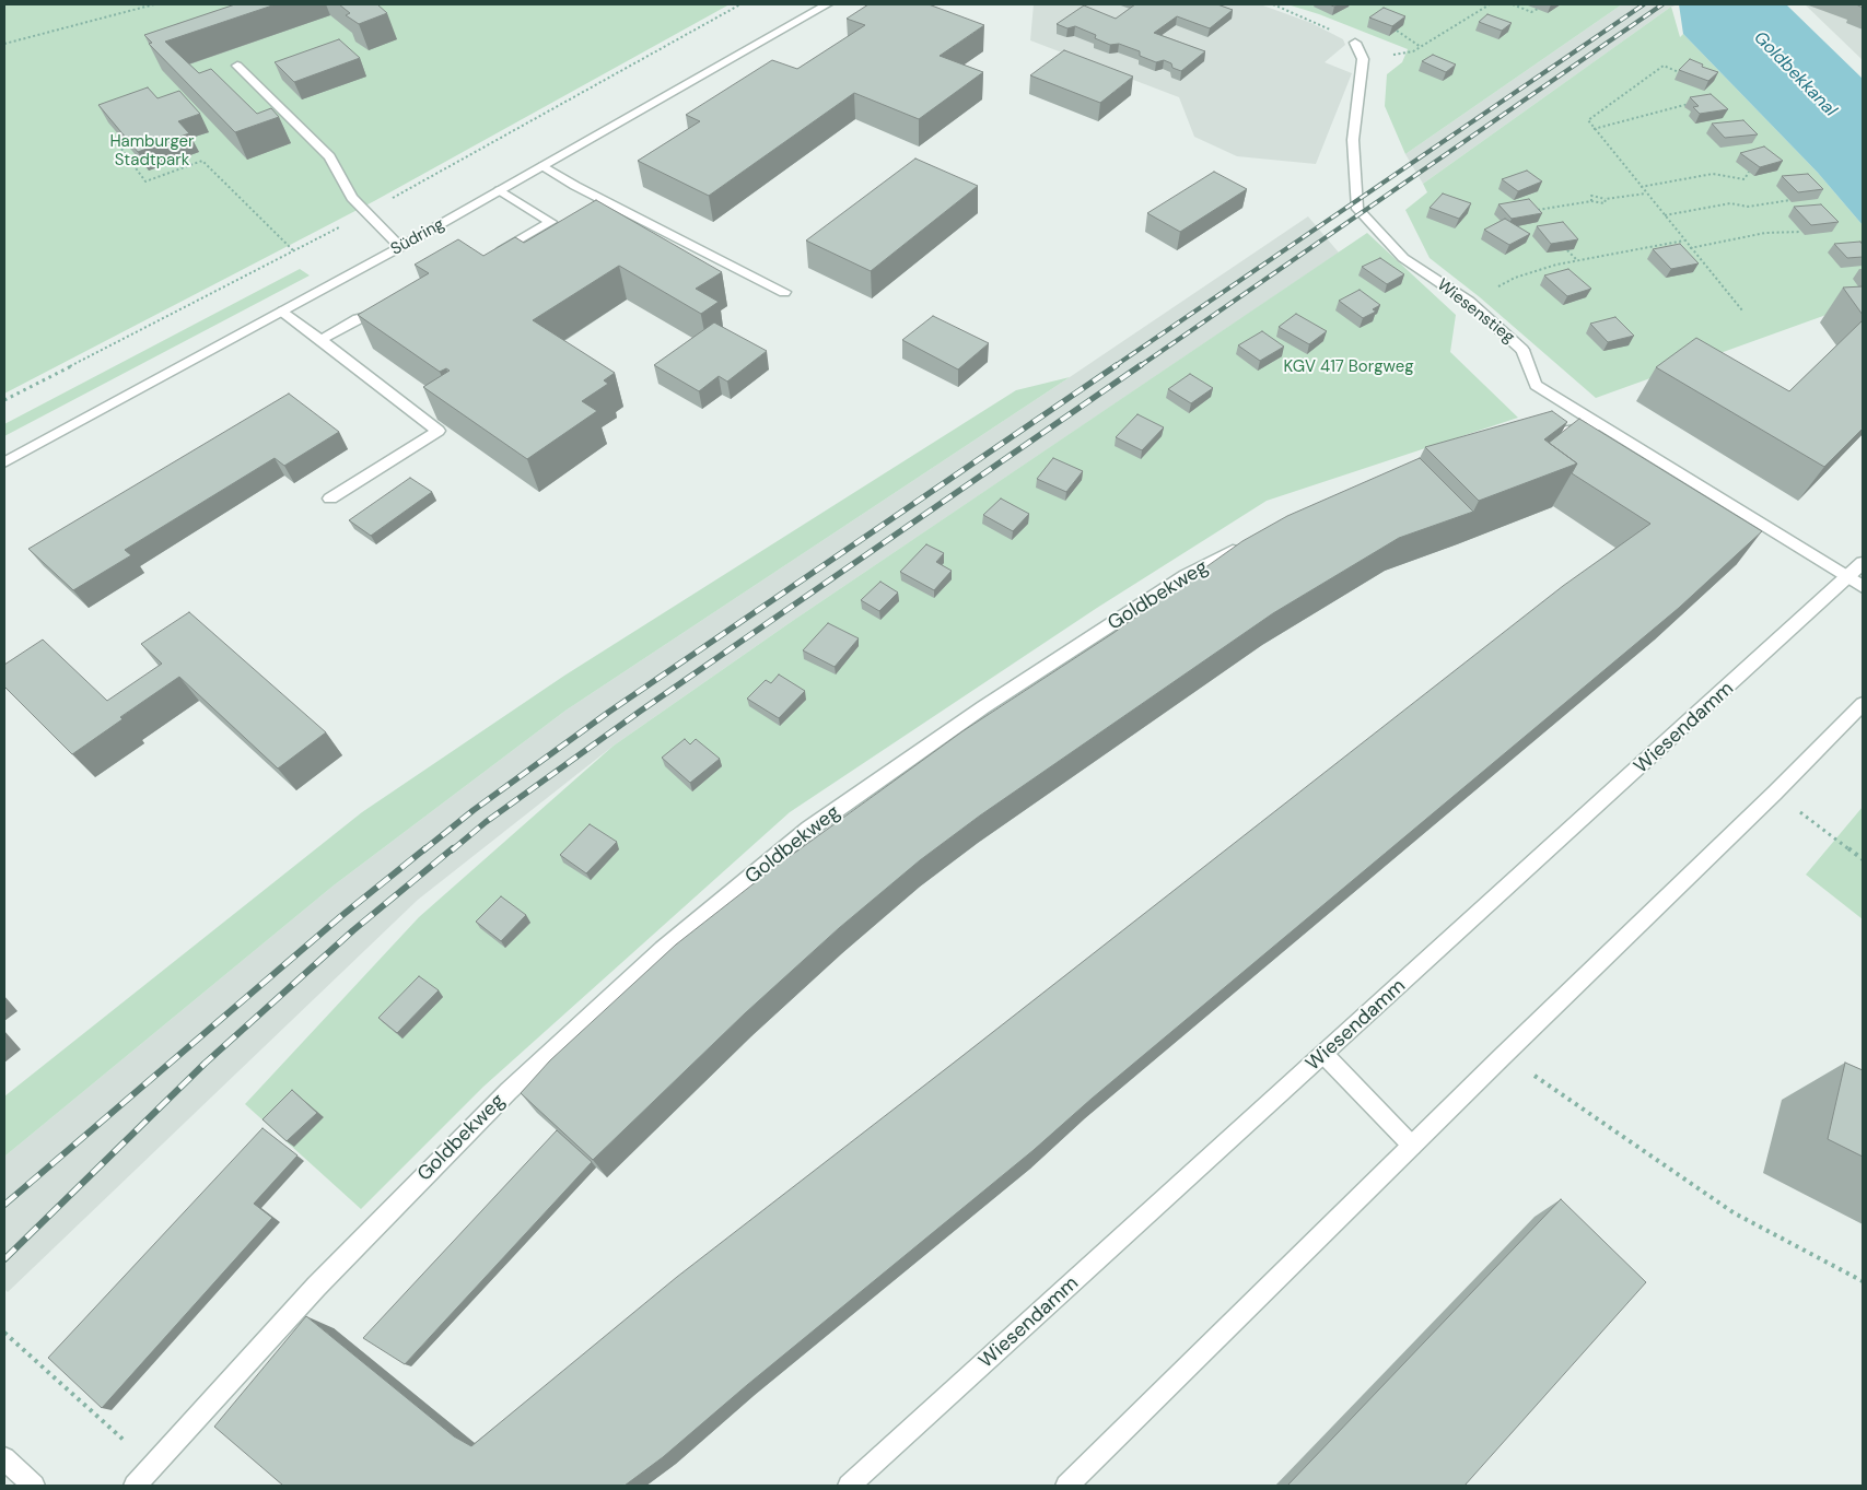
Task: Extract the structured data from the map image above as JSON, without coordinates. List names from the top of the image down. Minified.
{"streets":{"street":["Südring","Wiesenstieg","Goldbekweg","Wiesendamm"]},"crossings":[["Wiesenstieg","Wiesendamm"]],"water":["Goldbekkanal"],"parks":["Hamburger Stadtpark","KGV 417 Borgweg"]}
